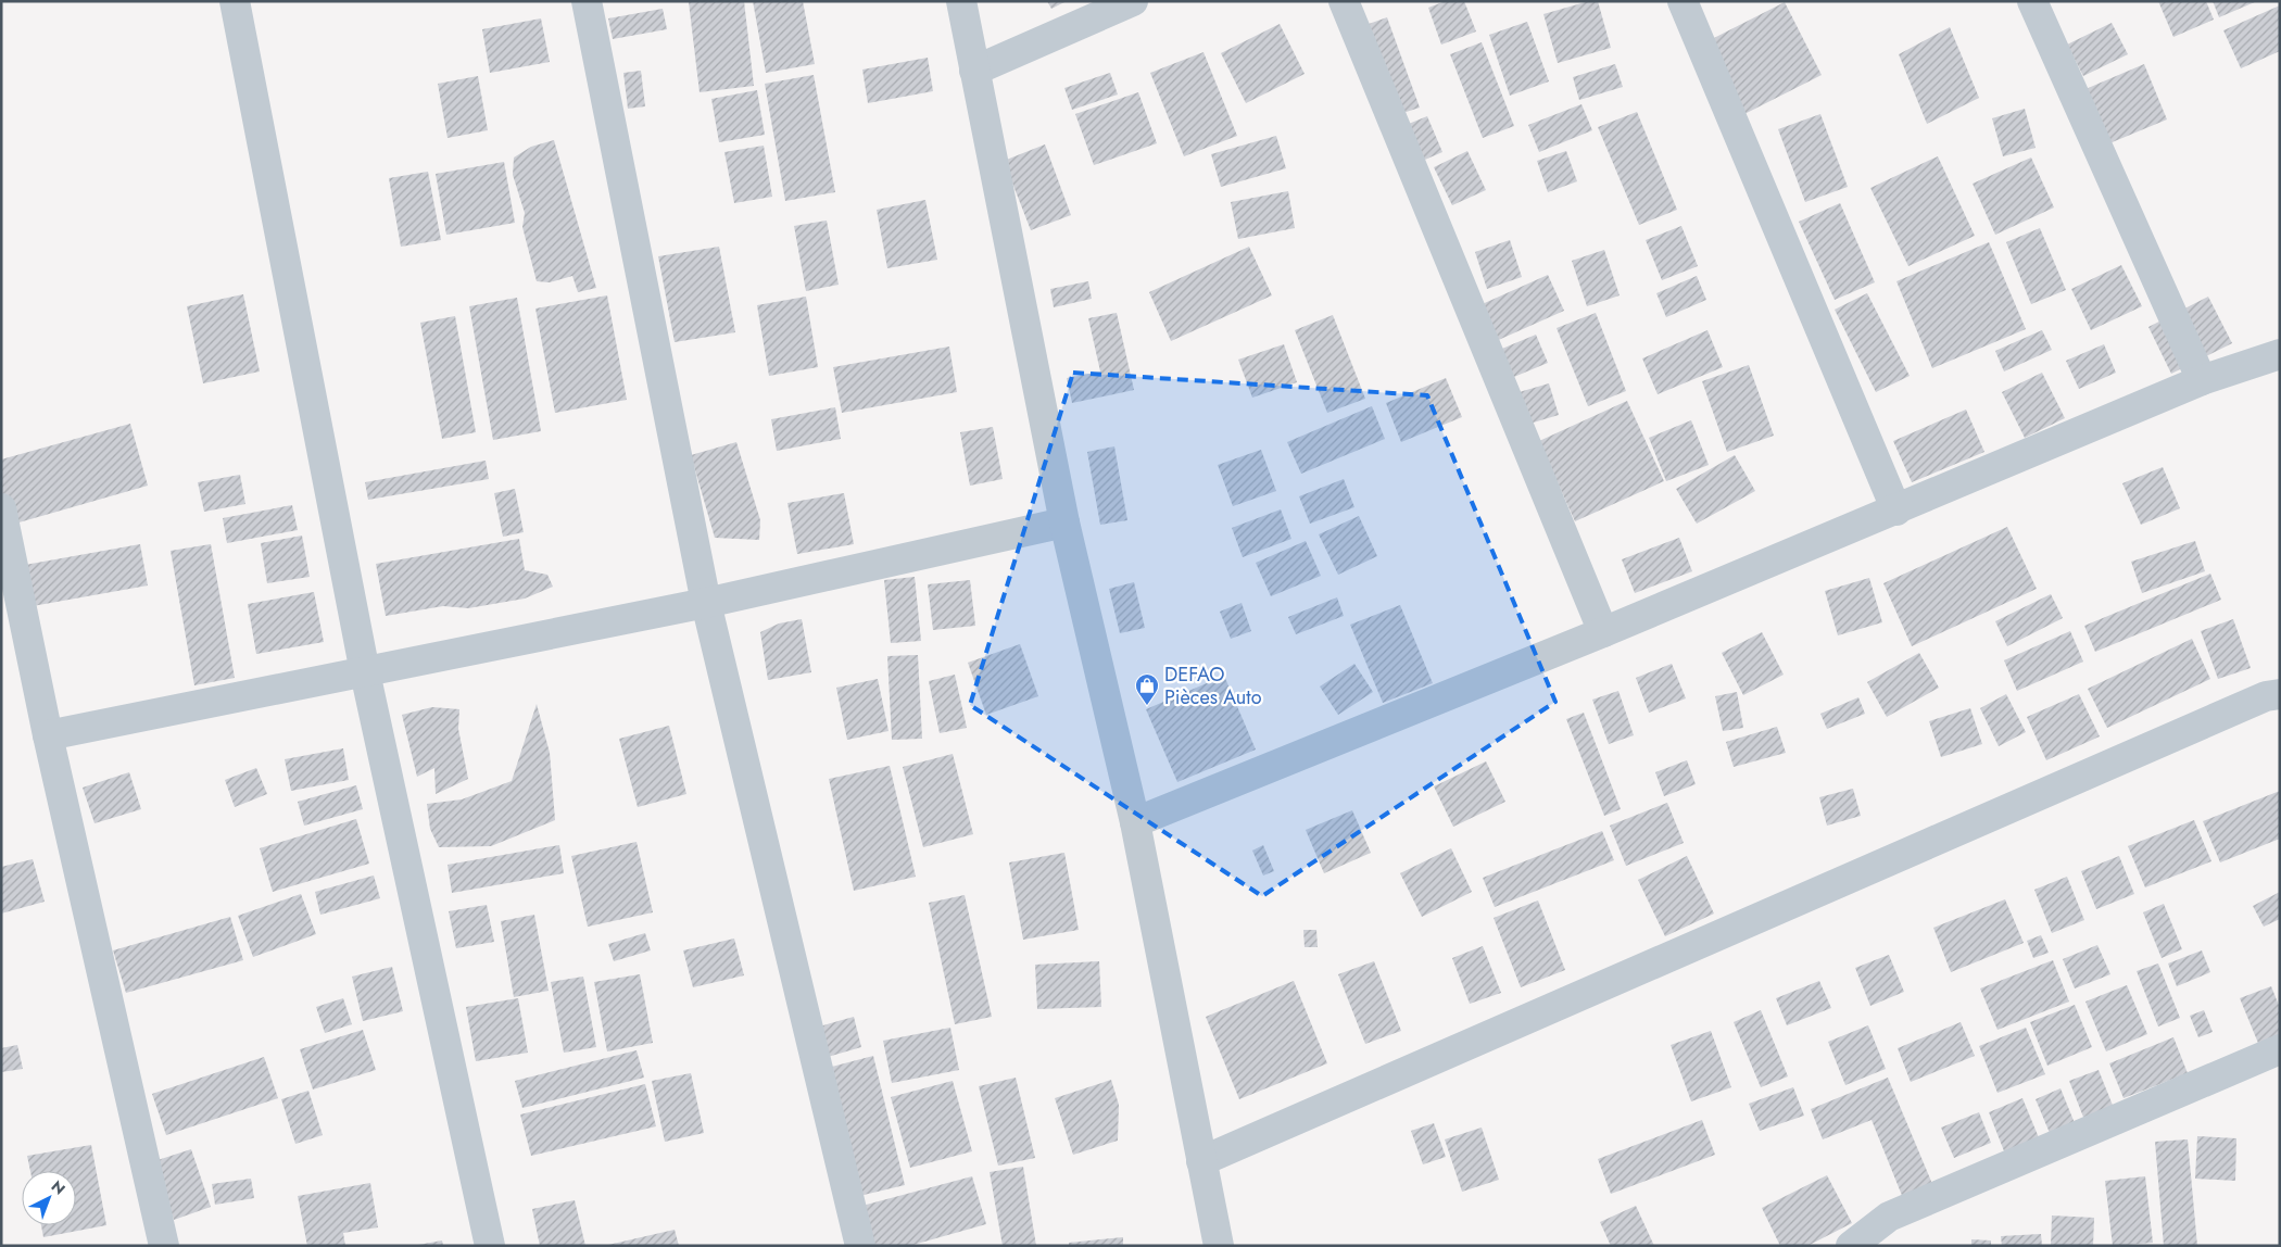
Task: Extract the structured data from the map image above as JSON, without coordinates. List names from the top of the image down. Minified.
{"places":{"shop":["DEFAO Pièces Auto"]},"north":"top right"}
